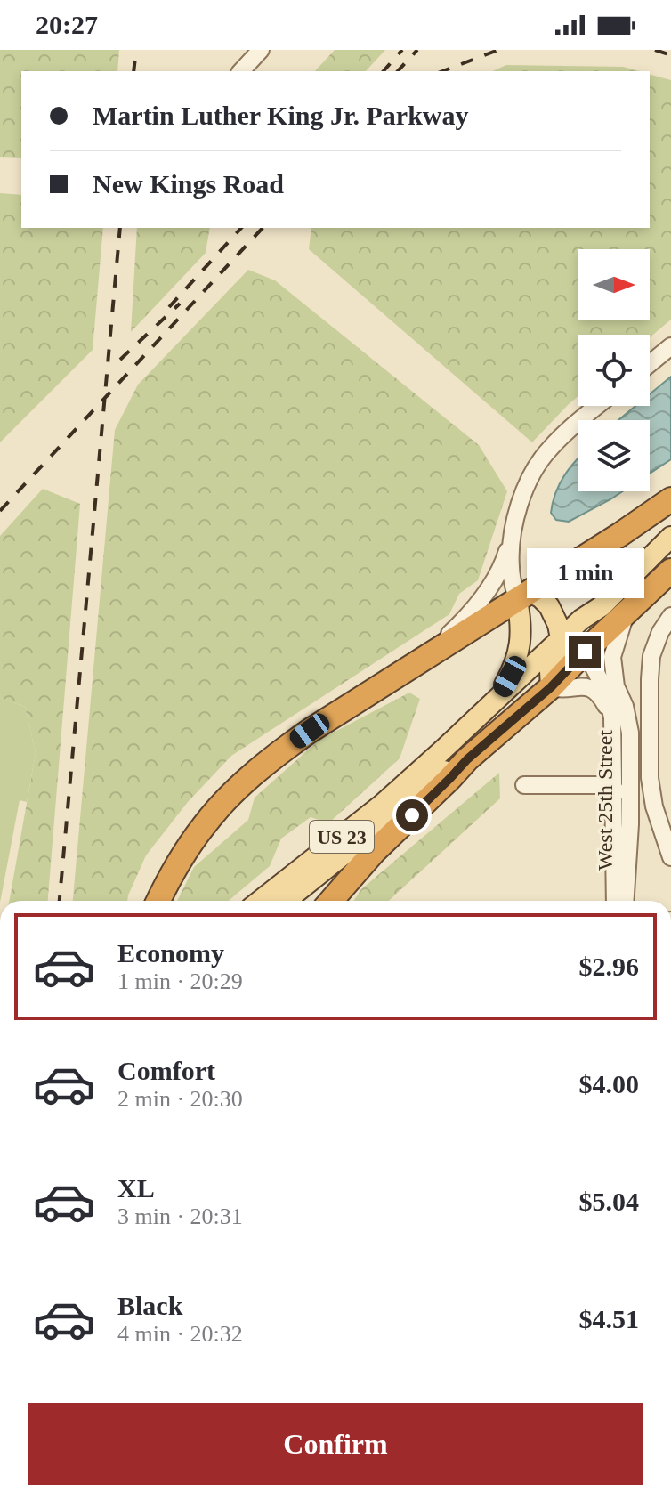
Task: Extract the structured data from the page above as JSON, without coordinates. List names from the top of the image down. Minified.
{"streets":{"main road":["US 23"],"street":["West 25th Street"]},"north":"right","page":{"status":"20:27","banner":["Martin Luther King Jr. Parkway","New Kings Road"],"bubble":"1 min","list":[{"name":"Economy","note":"1 min · 20:29","value":"$2.96"},{"name":"Comfort","note":"2 min · 20:30","value":"$4.00"},{"name":"XL","note":"3 min · 20:31","value":"$5.04"},{"name":"Black","note":"4 min · 20:32","value":"$4.51"}],"buttons":"Confirm"}}
